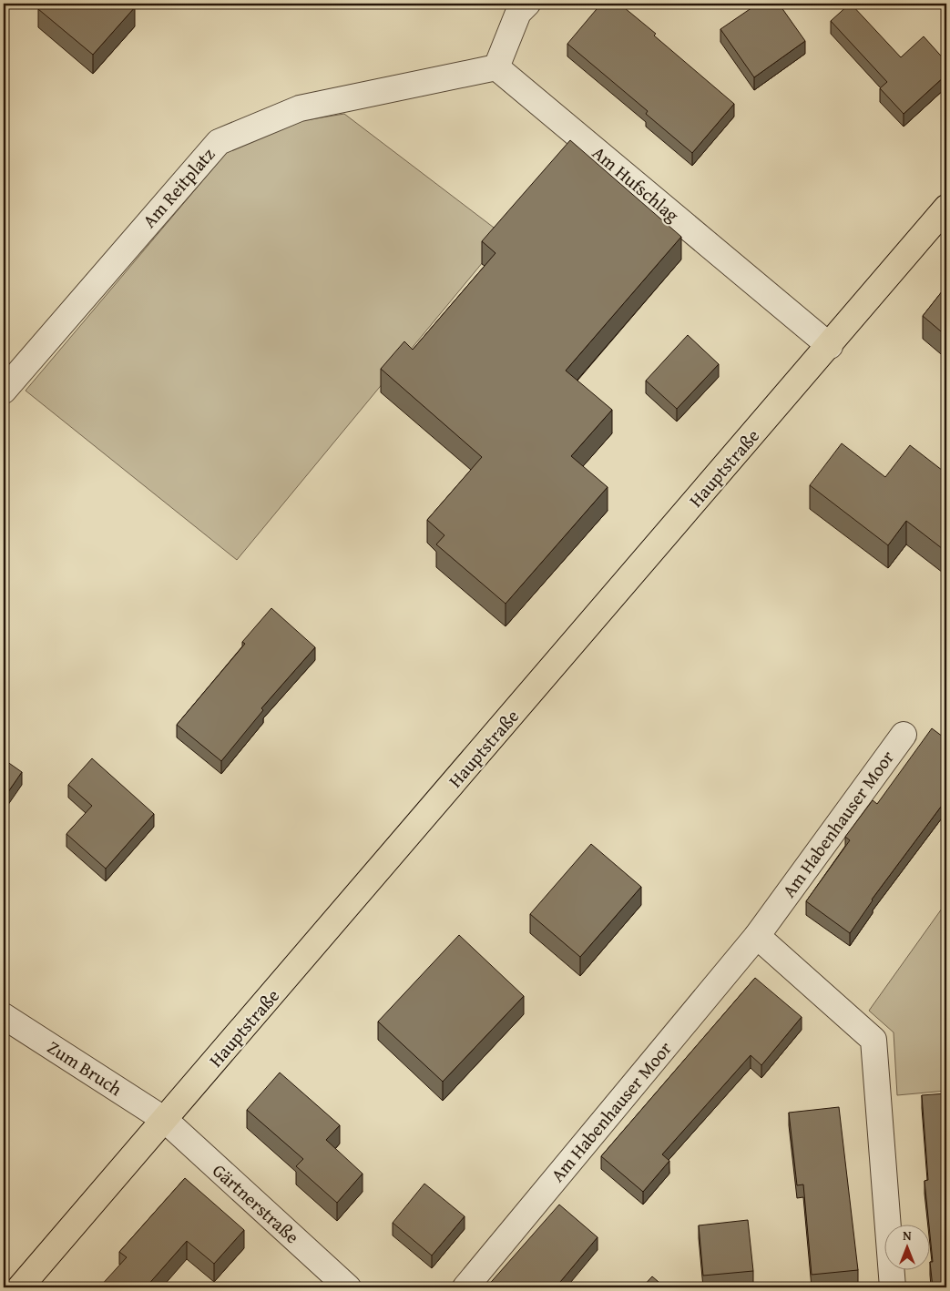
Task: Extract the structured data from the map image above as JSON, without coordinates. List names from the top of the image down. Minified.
{"streets":{"main road":["Hauptstraße"],"street":["Am Hufschlag","Am Reitplatz","Am Habenhauser Moor","Zum Bruch","Gärtnerstraße"]},"crossings":[["Am Hufschlag","Am Reitplatz"],["Am Hufschlag","Hauptstraße"],["Hauptstraße","Zum Bruch"],["Hauptstraße","Gärtnerstraße"],["Zum Bruch","Gärtnerstraße"]],"north":"top"}
